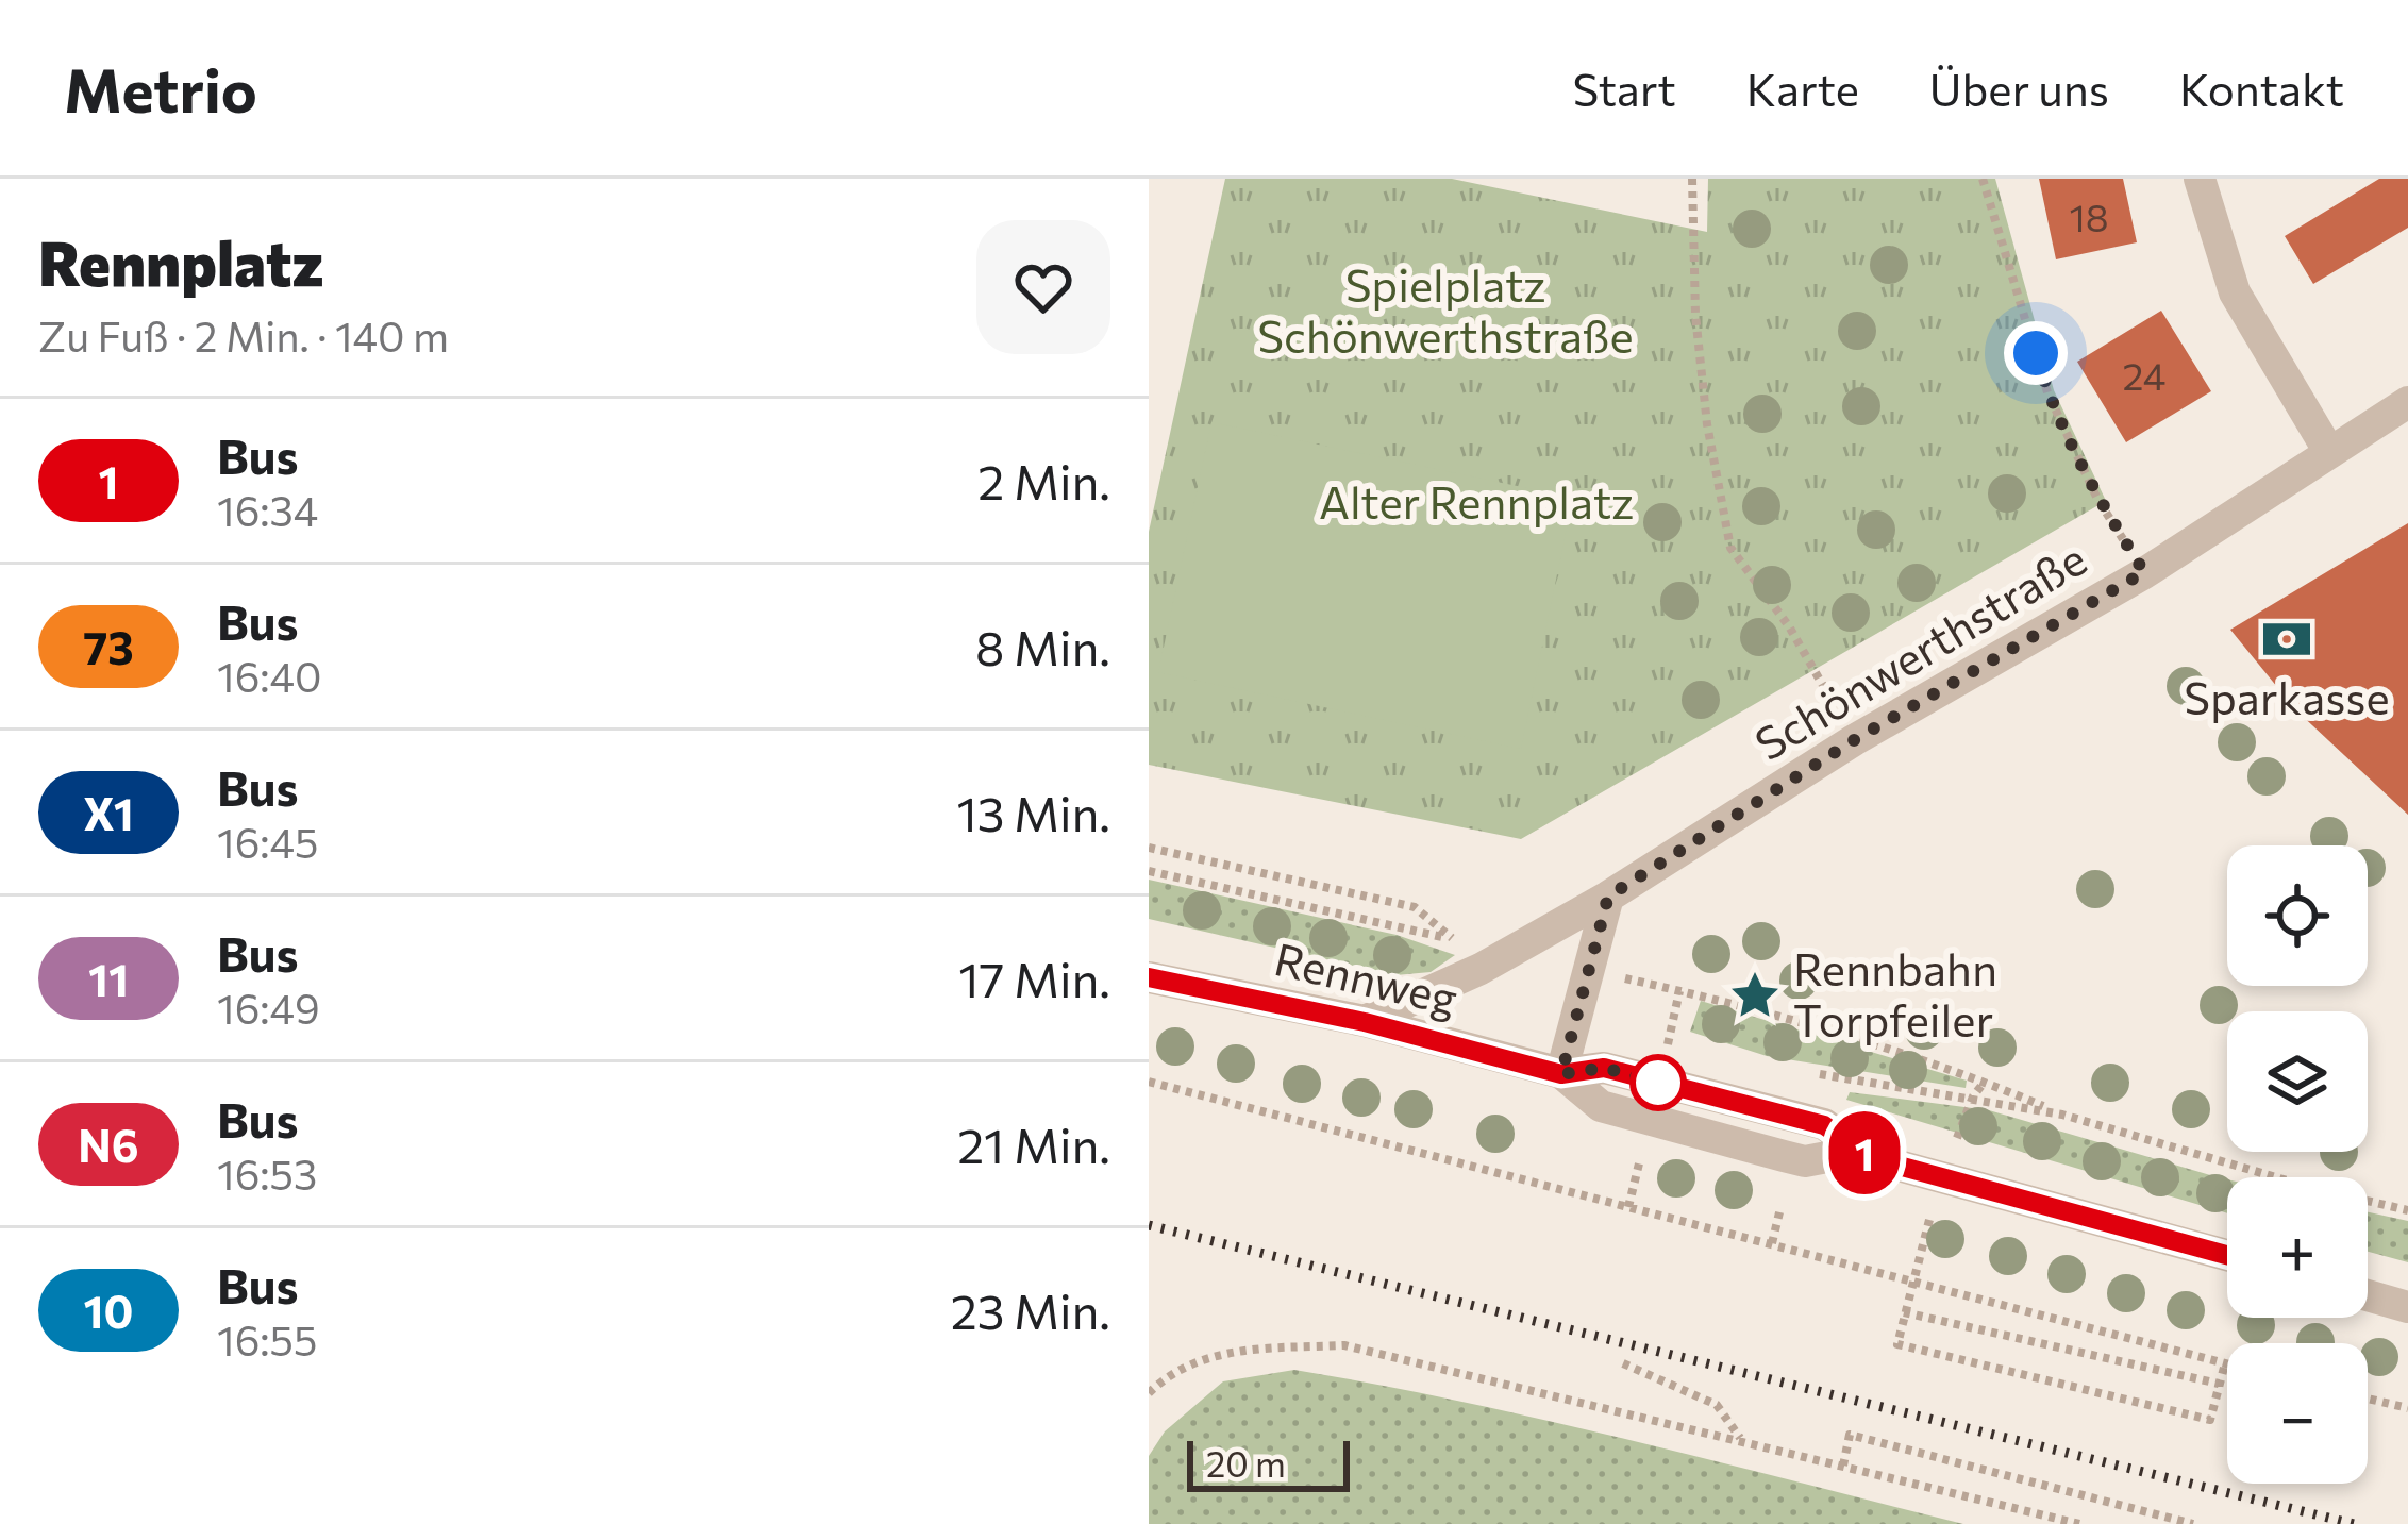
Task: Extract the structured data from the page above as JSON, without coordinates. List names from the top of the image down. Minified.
{"streets":{"street":["Schönwerthstraße","Rennweg"]},"crossings":[["Schönwerthstraße","Rennweg"]],"parks":["Spielplatz Schönwerthstraße","Alter Rennplatz"],"places":{"bank":["Sparkasse"],"place":["Rennbahn Torpfeiler"]},"lines":["bus line 1"],"house_numbers":["18","24"],"scale_bar":"20 m","page":{"header":"Metrio","nav":["Start","Karte","Über uns","Kontakt"],"heading":["Rennplatz","Zu Fuß · 2 Min. · 140 m"],"on_map":"1","list":[{"mark":"1","name":"Bus","note":"16:34","value":"2 Min."},{"mark":"73","name":"Bus","note":"16:40","value":"8 Min."},{"mark":"X1","name":"Bus","note":"16:45","value":"13 Min."},{"mark":"11","name":"Bus","note":"16:49","value":"17 Min."},{"mark":"N6","name":"Bus","note":"16:53","value":"21 Min."},{"mark":"10","name":"Bus","note":"16:55","value":"23 Min."}],"map_buttons":["+","−"],"scale":"20 m"}}
